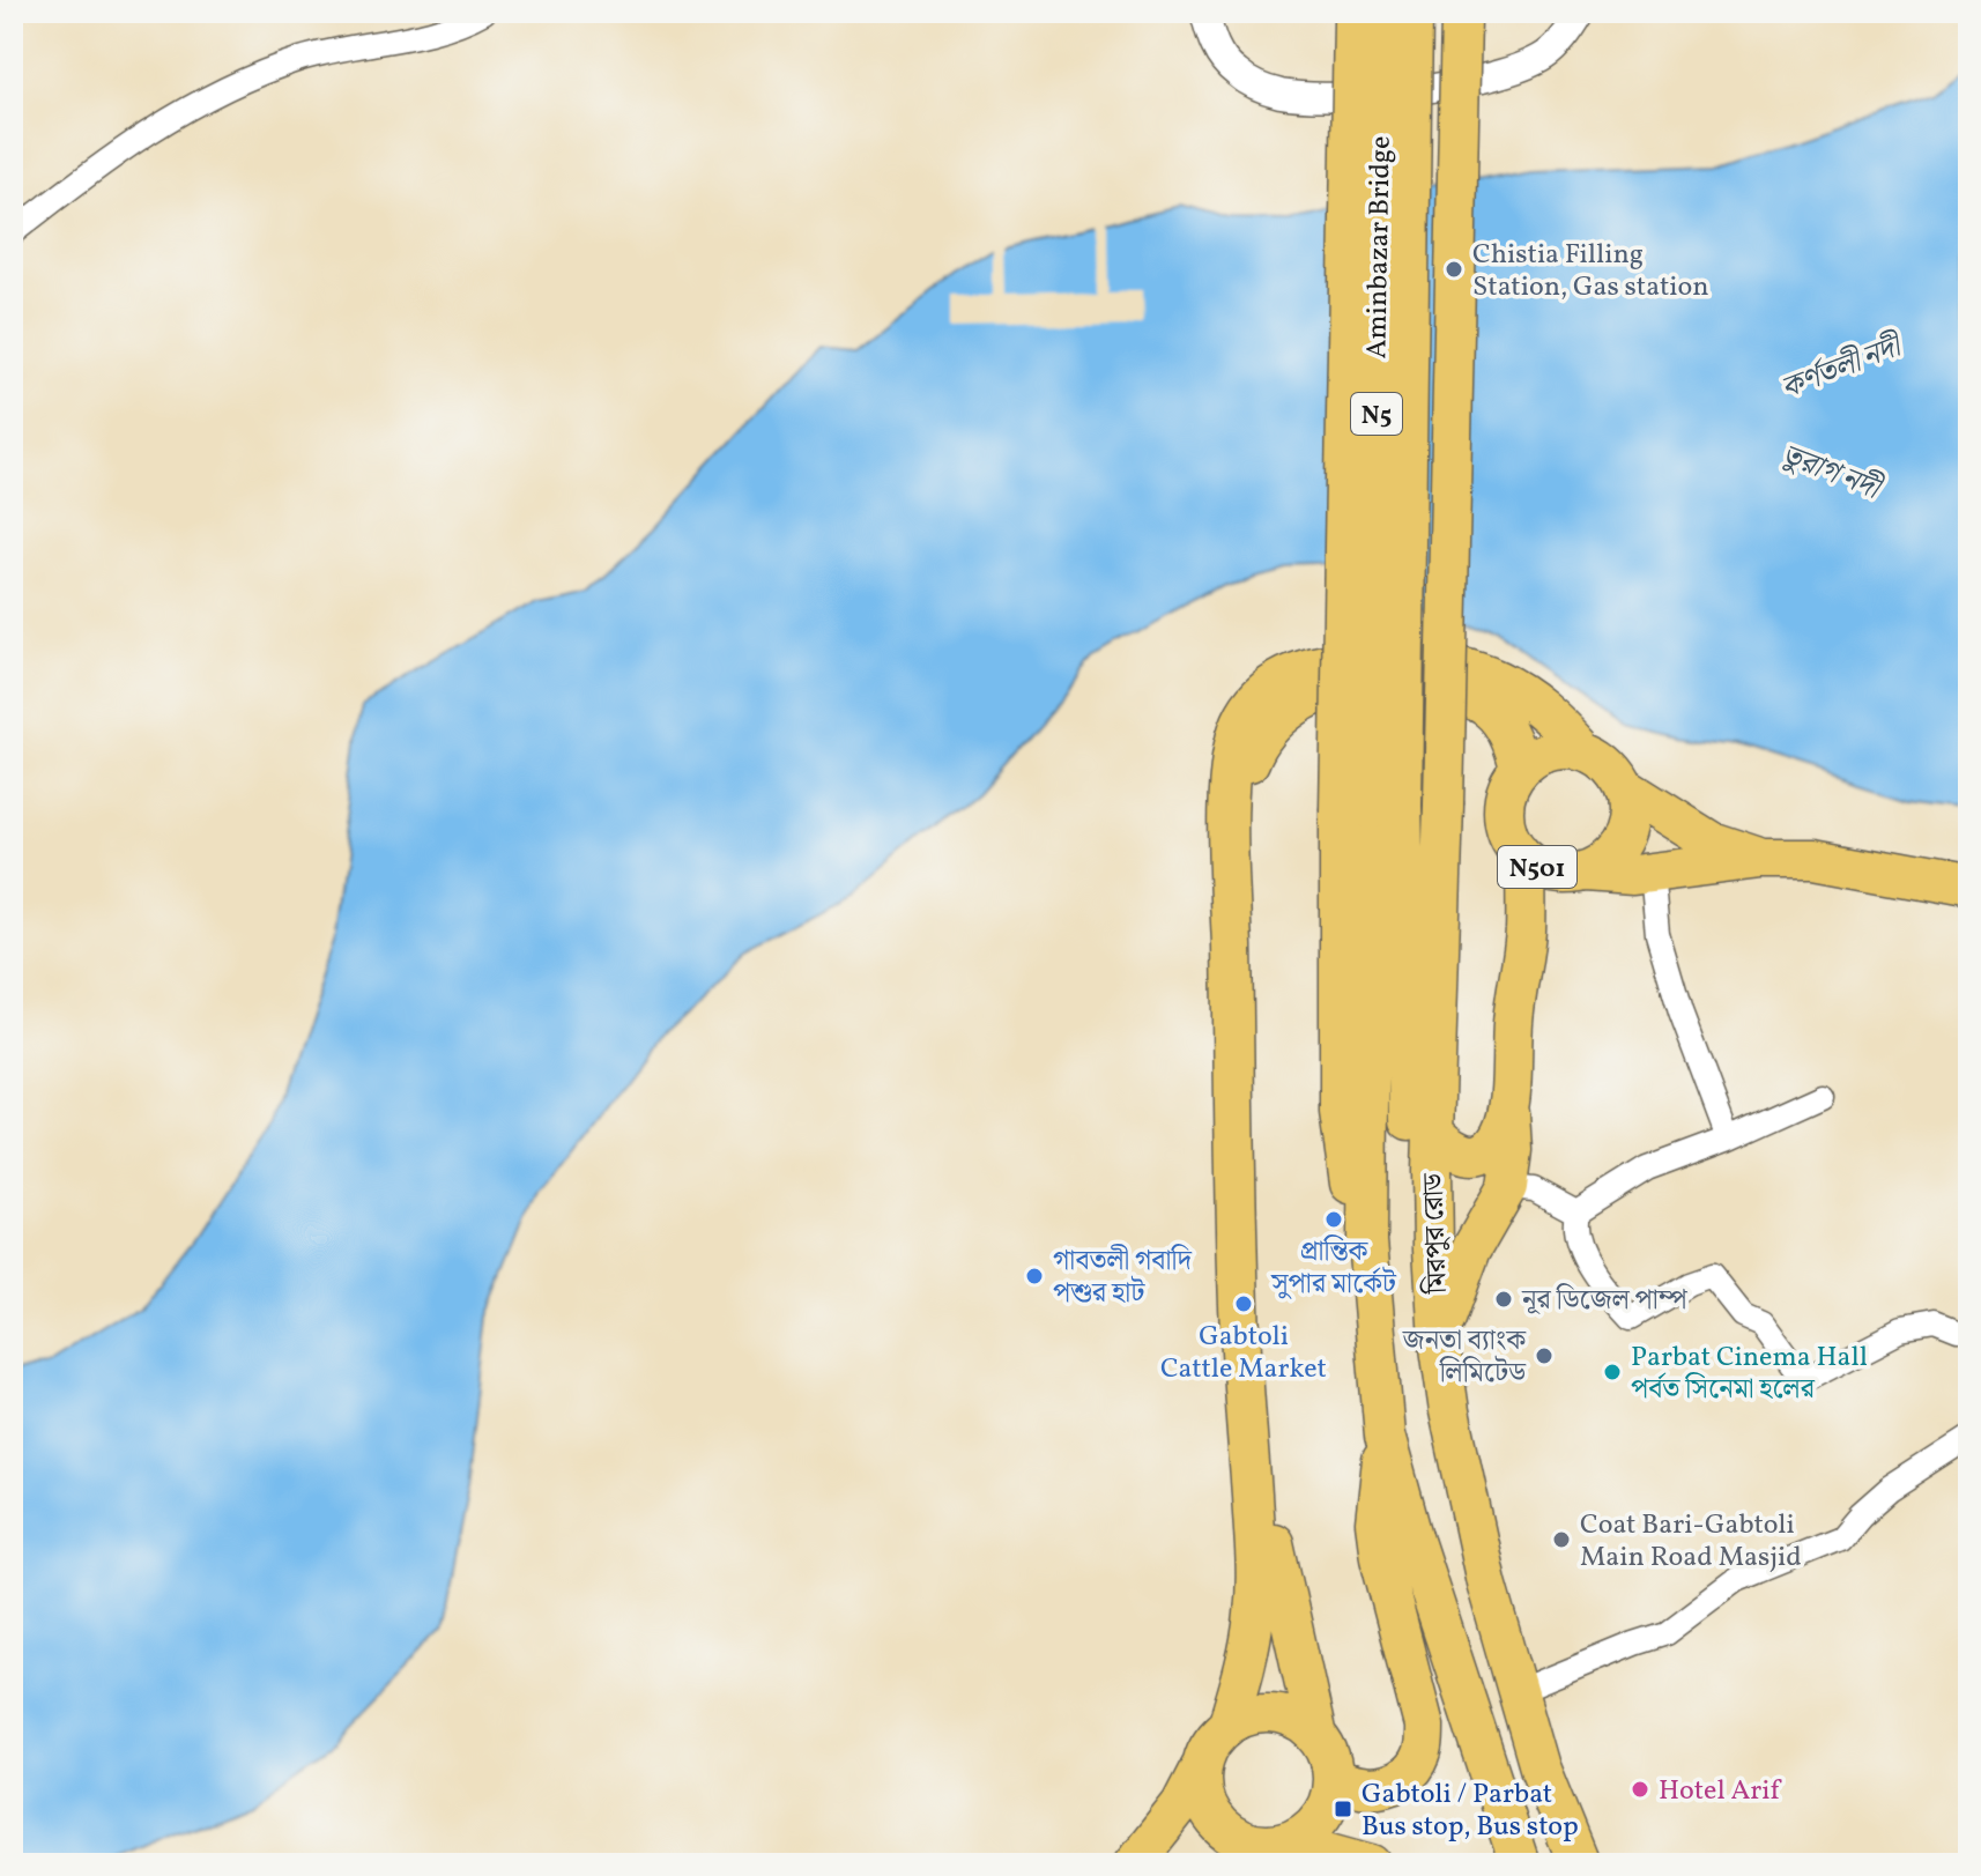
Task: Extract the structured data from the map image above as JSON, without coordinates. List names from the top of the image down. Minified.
{"streets":{"highway":["Aminbazar Bridge","N5","N501","মিরপুর রোড"]},"crossings":[["Aminbazar Bridge","N5"],["N5","N501"],["N5","মিরপুর রোড"],["N501","মিরপুর রোড"]],"water":["কর্ণতলী নদী","তুরাগ নদী"],"places":{"other":["Chistia Filling Station, Gas station","প্রান্তিক সুপার মার্কেট","গাবতলী গবাদি পশুর হাট","নূর ডিজেল পাম্প","Gabtoli Cattle Market","জনতা ব্যাংক লিমিটেড","Parbat Cinema Hall পর্বত সিনেমা হলের","Coat Bari-Gabtoli Main Road Masjid","Hotel Arif"],"transit":["Gabtoli / Parbat Bus stop, Bus stop"]}}
